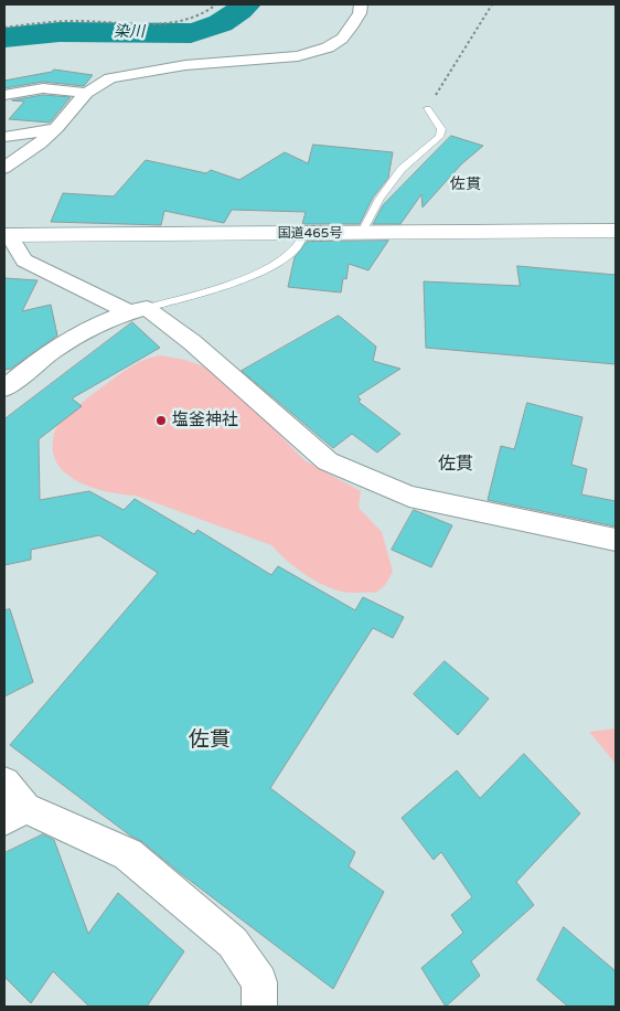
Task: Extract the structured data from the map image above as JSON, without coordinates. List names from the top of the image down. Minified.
{"streets":{"highway":["国道465号"]},"districts":["佐貫","佐貫","佐貫"],"water":["染川"],"places":["塩釜神社"]}
